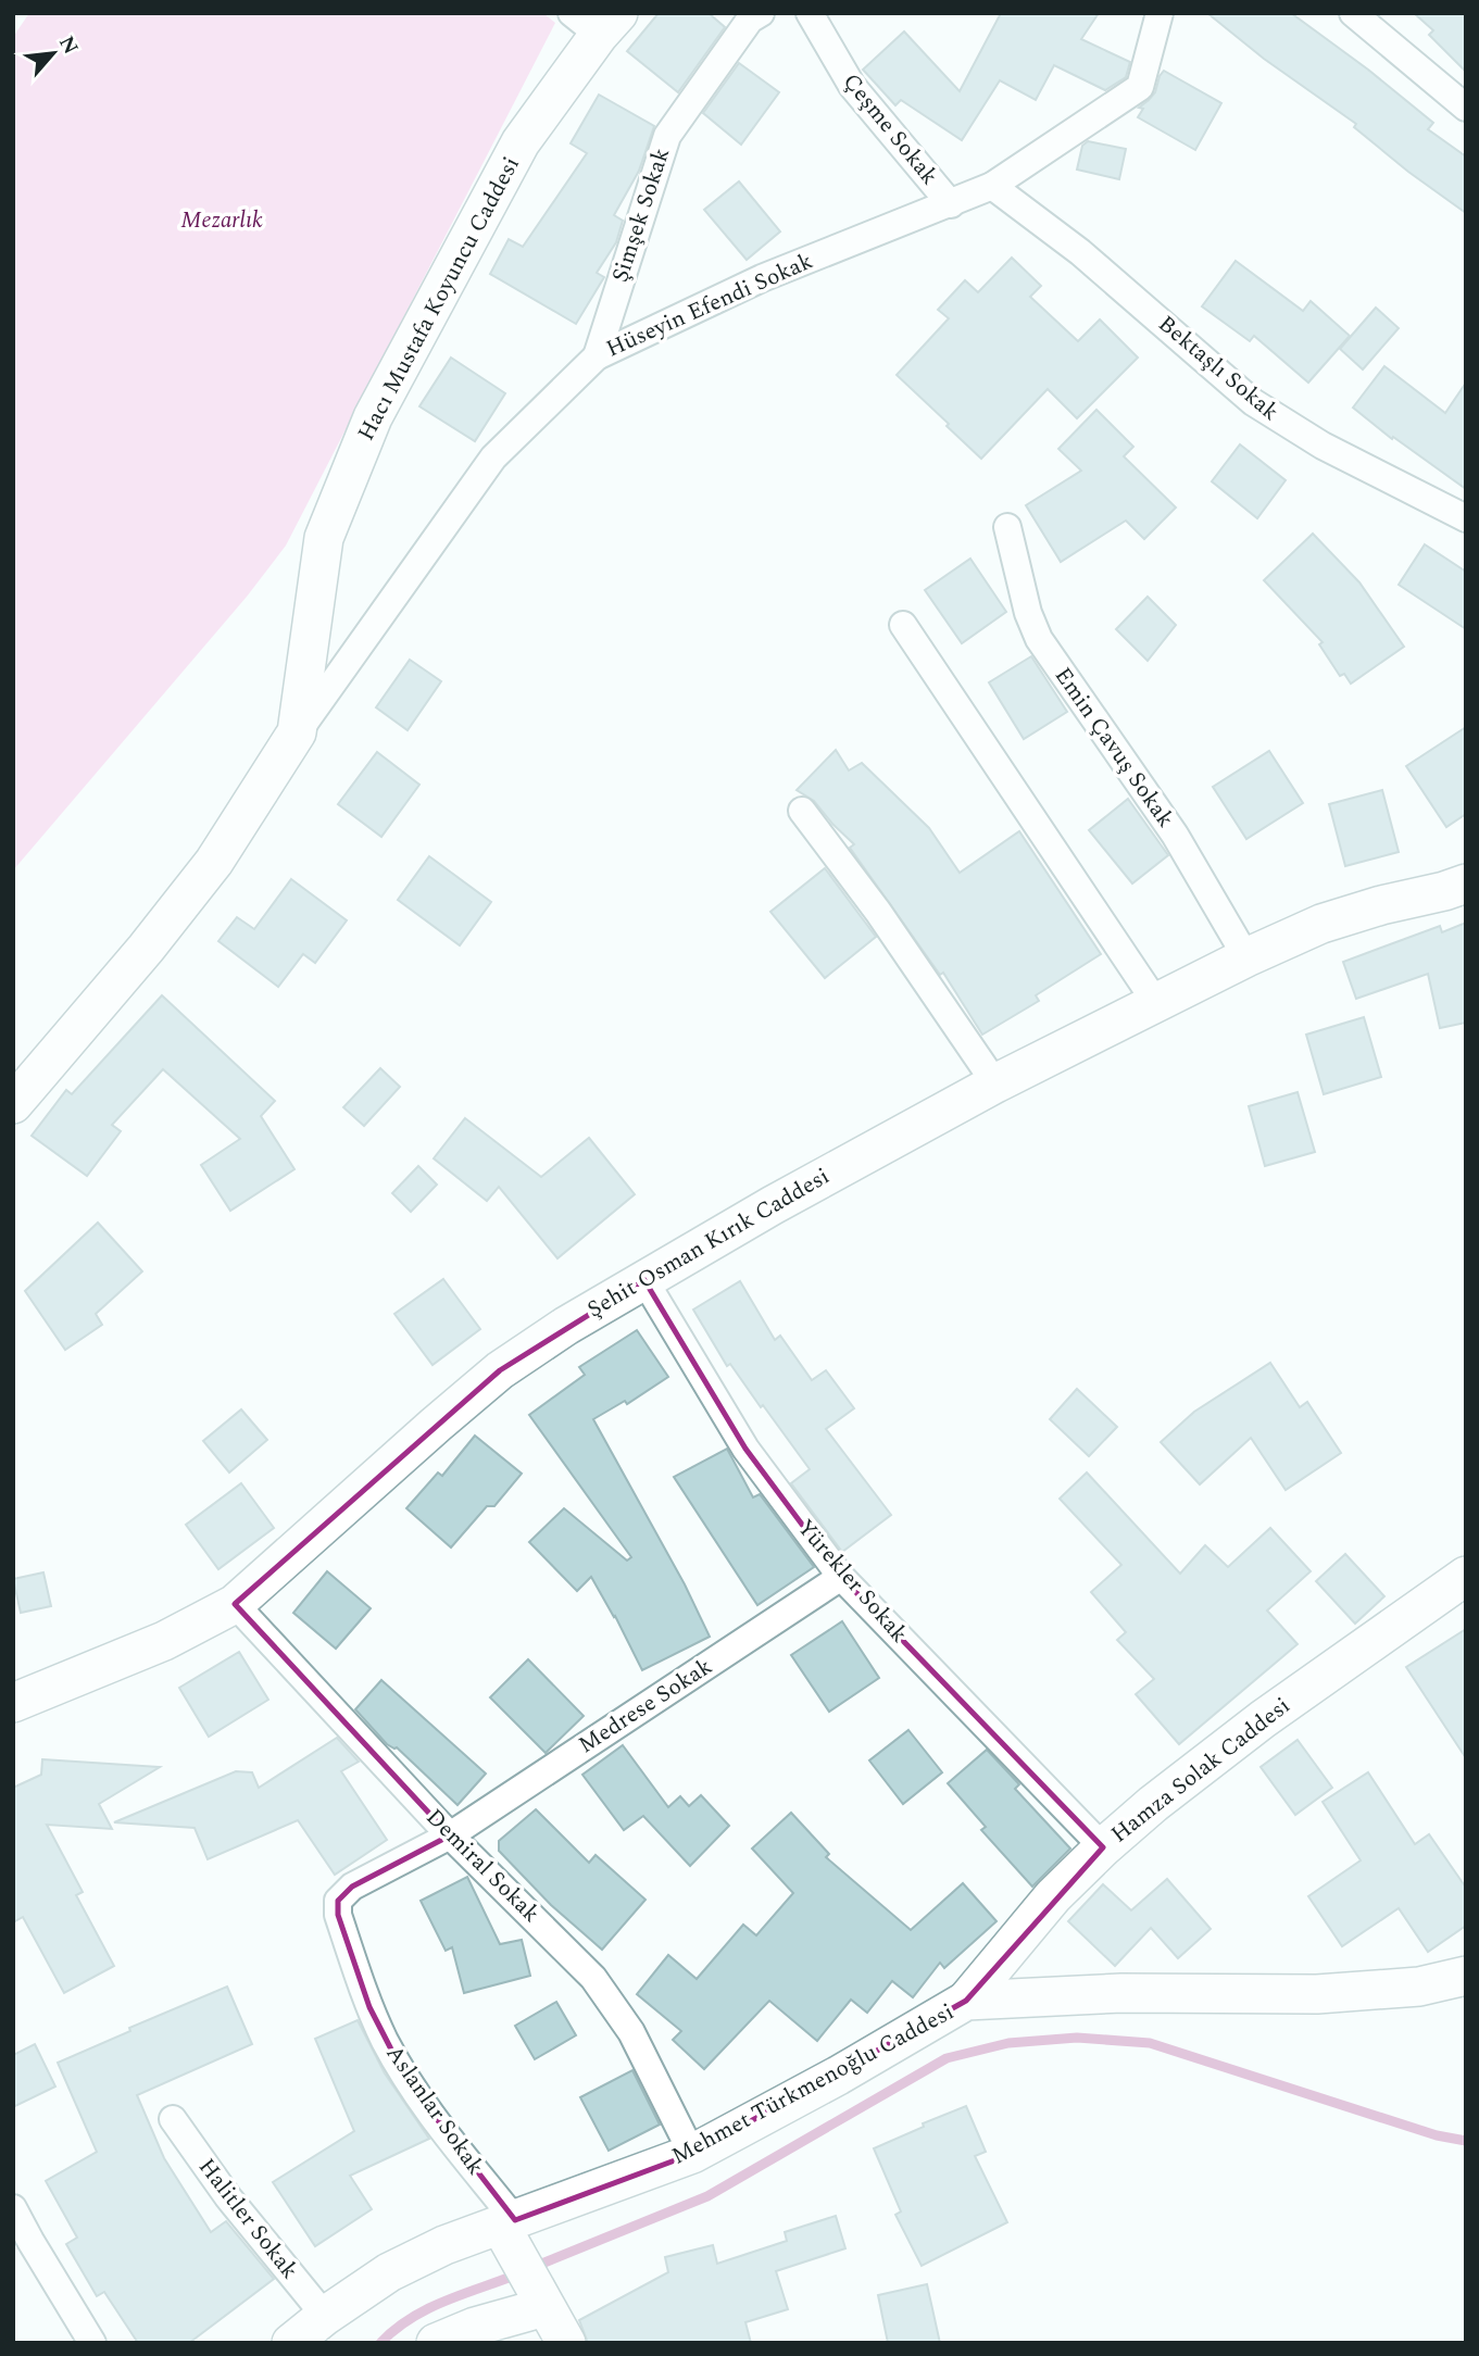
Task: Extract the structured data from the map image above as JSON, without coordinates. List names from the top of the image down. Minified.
{"streets":{"street":["Çeşme Sokak","Şimşek Sokak","Hacı Mustafa Koyuncu Caddesi","Hüseyin Efendi Sokak","Bektaşlı Sokak","Emin Çavuş Sokak","Şehit Osman Kırık Caddesi","Yürekler Sokak","Medrese Sokak","Hamza Solak Caddesi","Demiral Sokak","Mehmet Türkmenoğlu Caddesi","Aslanlar Sokak","Halitler Sokak"]},"crossings":[["Çeşme Sokak","Hüseyin Efendi Sokak"],["Şimşek Sokak","Hüseyin Efendi Sokak"],["Hacı Mustafa Koyuncu Caddesi","Hüseyin Efendi Sokak"],["Hüseyin Efendi Sokak","Bektaşlı Sokak"],["Emin Çavuş Sokak","Şehit Osman Kırık Caddesi"],["Şehit Osman Kırık Caddesi","Yürekler Sokak"],["Şehit Osman Kırık Caddesi","Demiral Sokak"],["Yürekler Sokak","Medrese Sokak"],["Yürekler Sokak","Hamza Solak Caddesi"],["Medrese Sokak","Demiral Sokak"],["Medrese Sokak","Aslanlar Sokak"],["Hamza Solak Caddesi","Mehmet Türkmenoğlu Caddesi"],["Demiral Sokak","Mehmet Türkmenoğlu Caddesi"],["Demiral Sokak","Aslanlar Sokak"],["Mehmet Türkmenoğlu Caddesi","Aslanlar Sokak"],["Mehmet Türkmenoğlu Caddesi","Halitler Sokak"]],"parks":["Mezarlık"],"north":"top right"}
